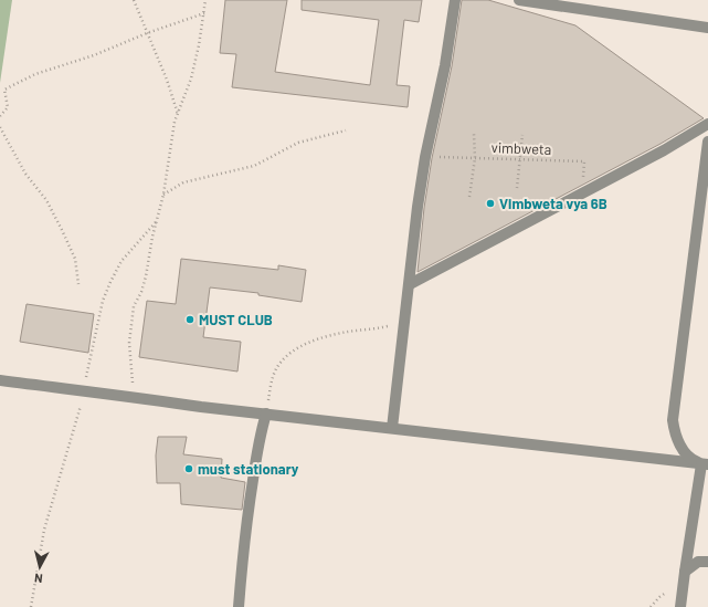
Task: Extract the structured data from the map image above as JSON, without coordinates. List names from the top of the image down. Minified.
{"streets":{"path":["vimbweta"]},"places":["Vimbweta vya 6B","MUST CLUB","must stationary"],"north":"bottom"}
